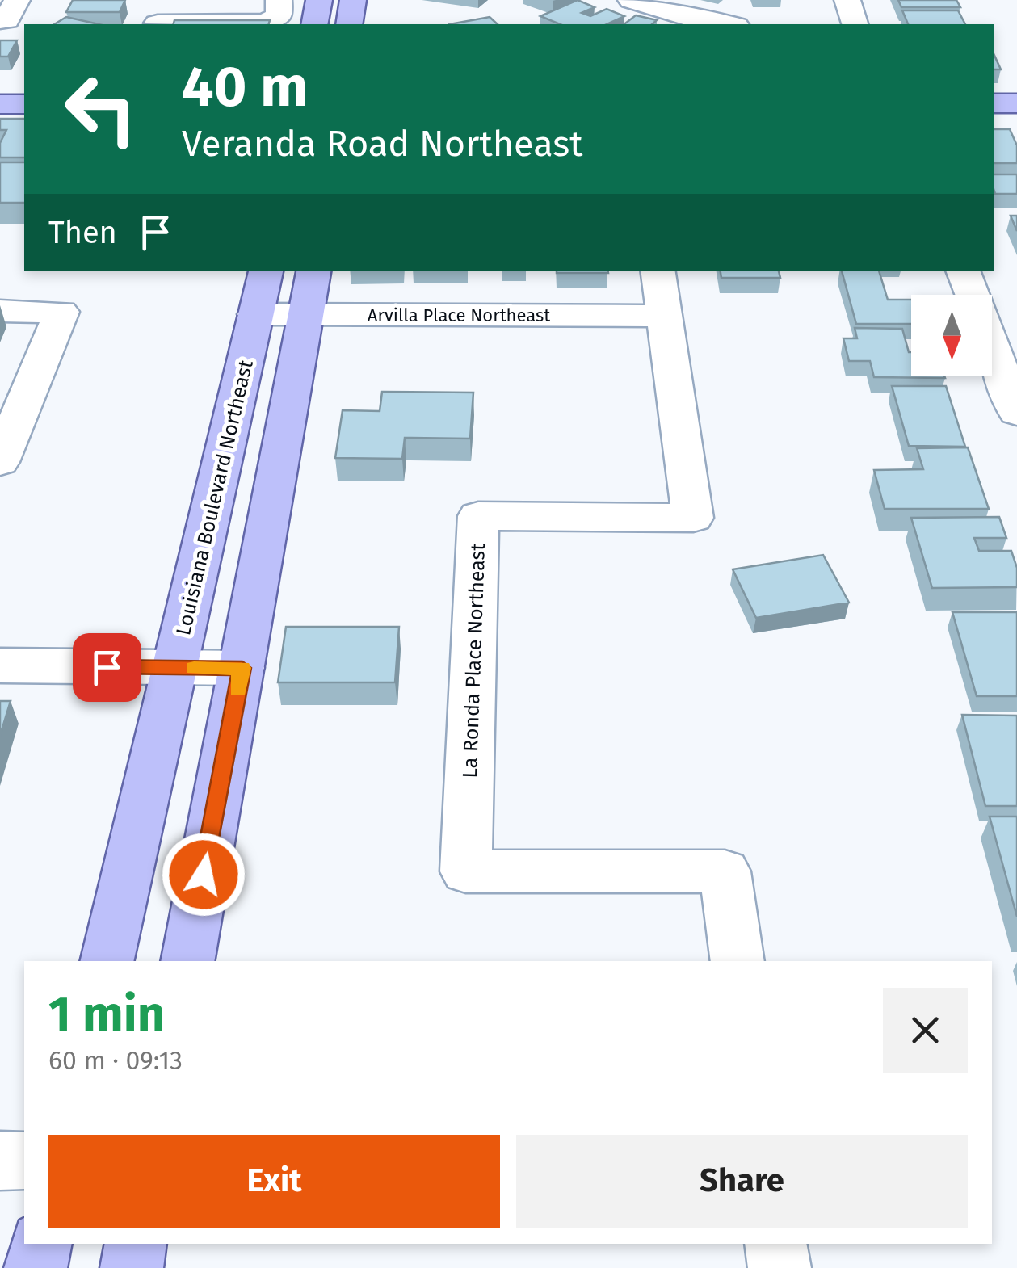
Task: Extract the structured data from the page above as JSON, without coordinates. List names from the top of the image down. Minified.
{"streets":{"main road":["Louisiana Boulevard Northeast"],"street":["Arvilla Place Northeast","La Ronda Place Northeast"]},"crossings":[["Arvilla Place Northeast","Louisiana Boulevard Northeast"],["Arvilla Place Northeast","La Ronda Place Northeast"]],"north":"bottom","page":{"turn":["40 m","Veranda Road Northeast"],"then":"Then","heading":["1 min","60 m · 09:13"],"buttons":["Exit","Share"]}}
